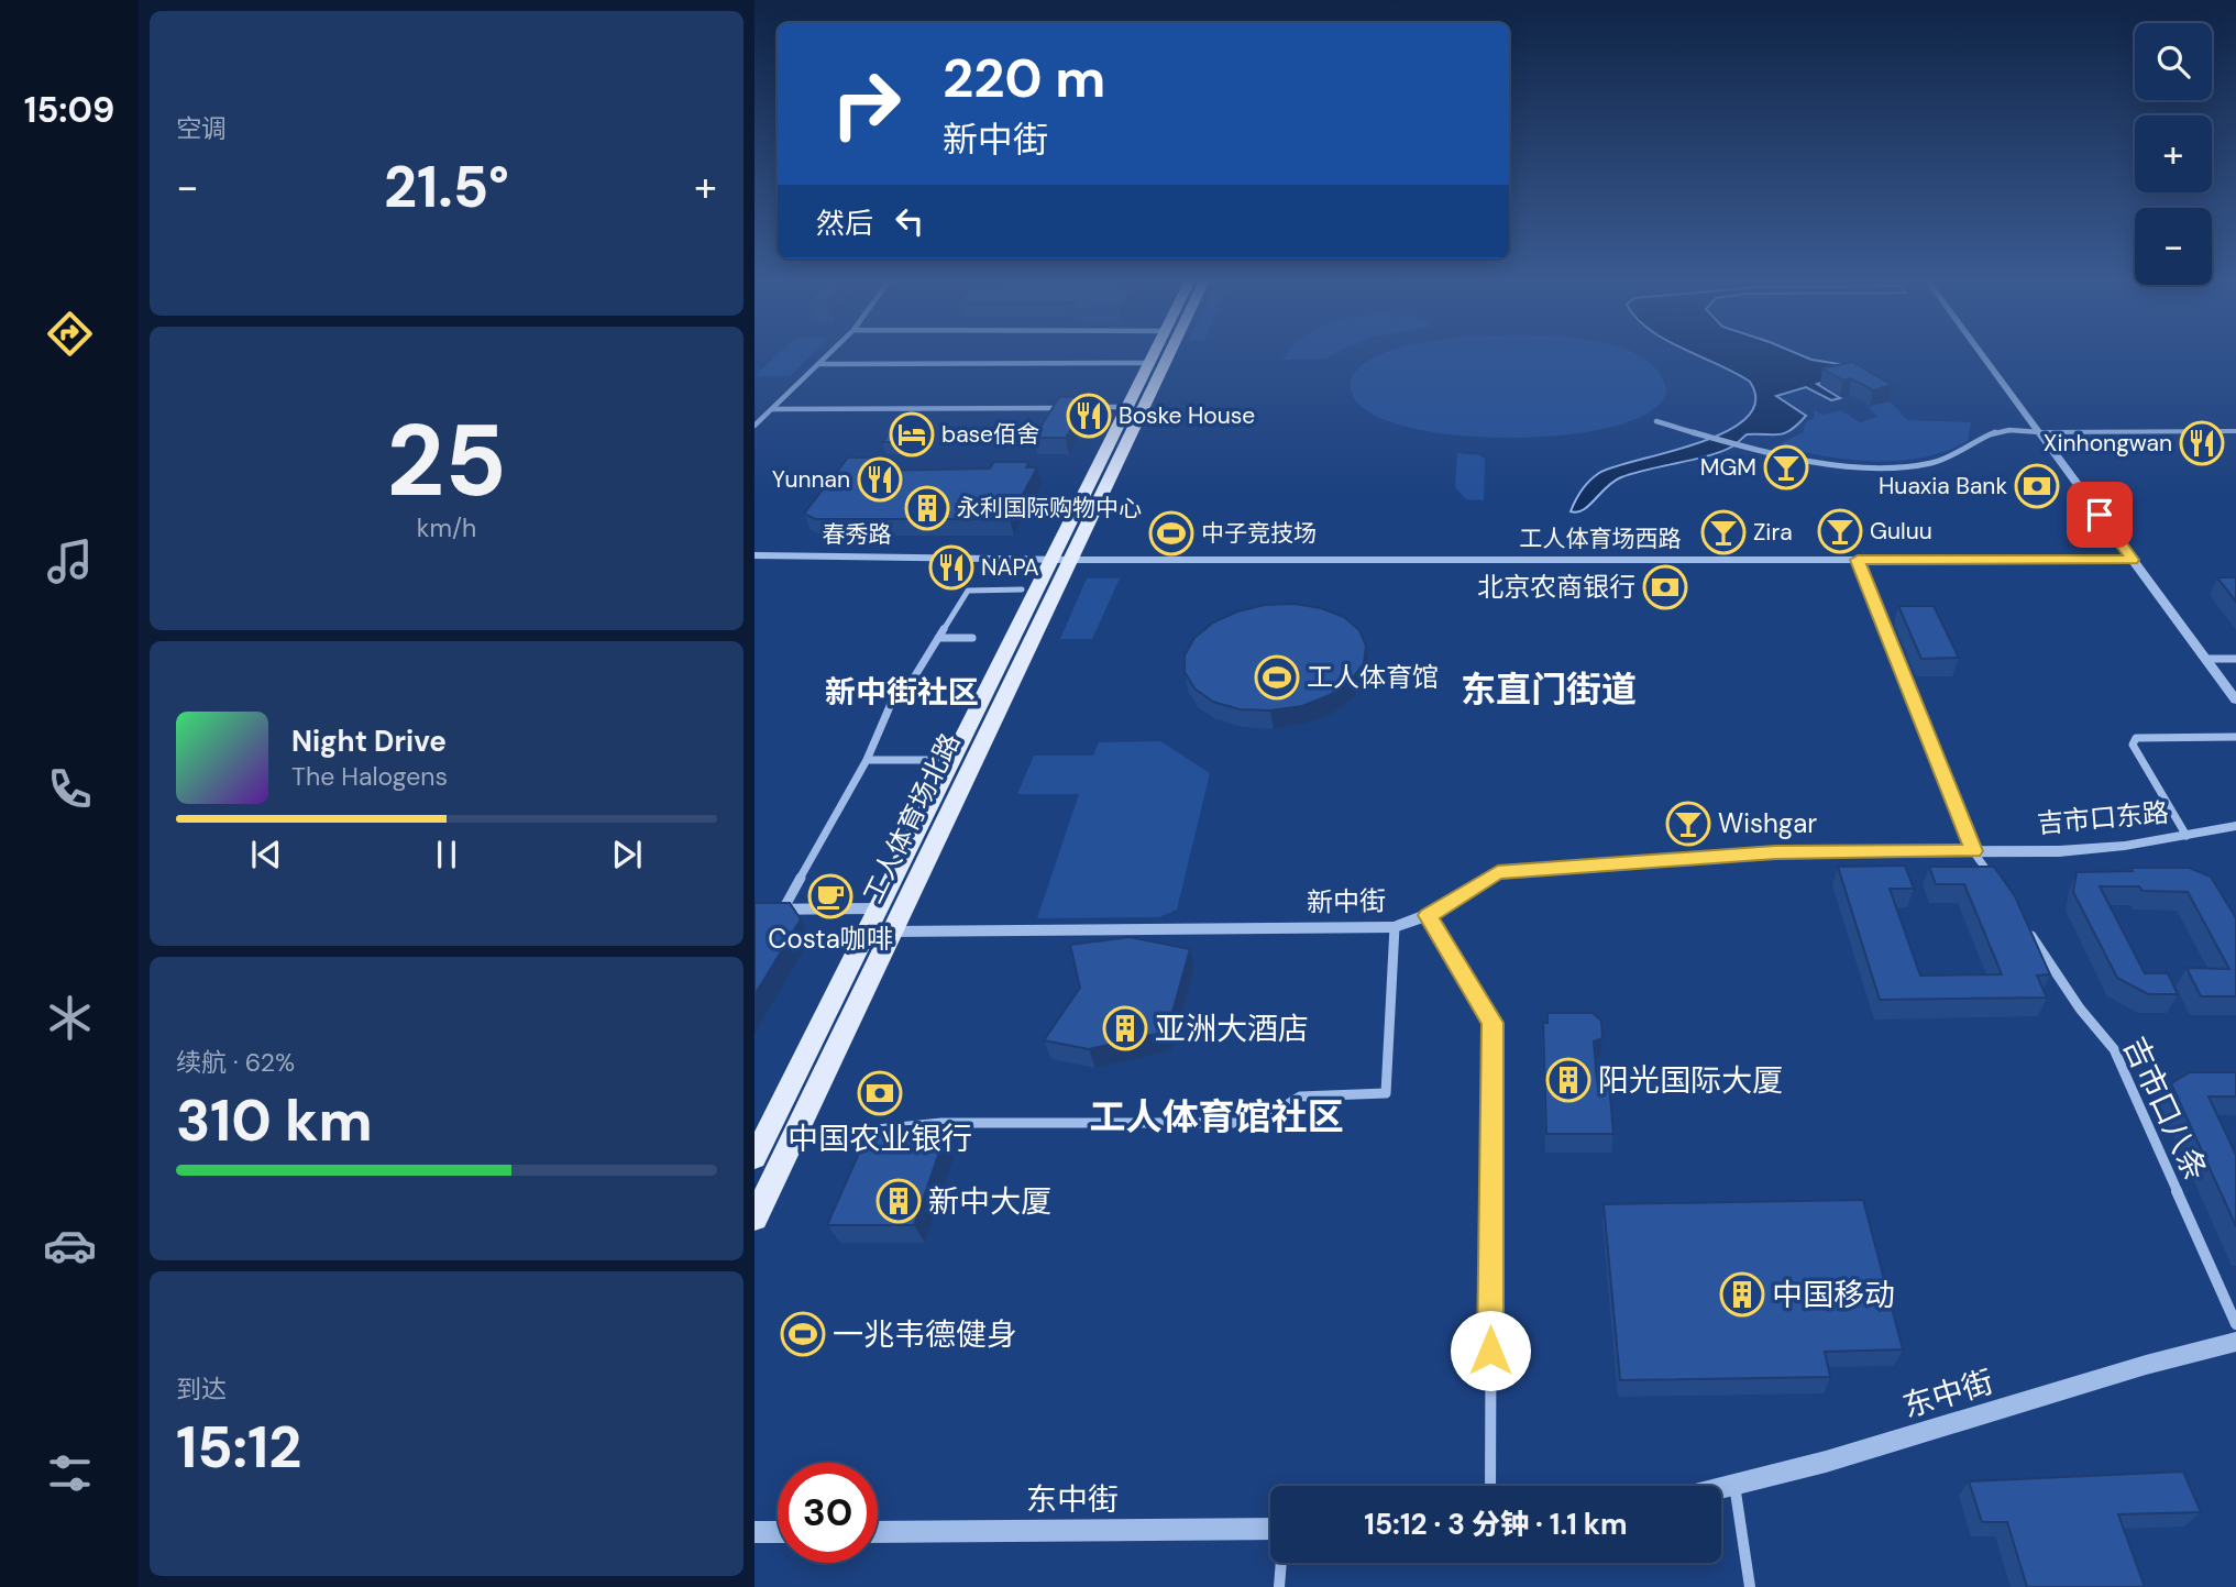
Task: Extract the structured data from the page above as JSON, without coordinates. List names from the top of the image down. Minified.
{"streets":{"main road":["工人体育场北路"],"street":["春秀路","工人体育场西路","吉市口东路","新中街","吉市口八条","东中街"]},"crossings":[["春秀路","工人体育场西路"],["春秀路","工人体育场北路"],["工人体育场西路","工人体育场北路"],["工人体育场北路","新中街"],["吉市口东路","新中街"]],"districts":["东直门街道","新中街社区","工人体育馆社区"],"places":{"restaurant":["Boske House","Xinhongwan","Yunnan","NAPA"],"hotel":["base佰舍"],"bar":["MGM","Guluu","Zira","Wishgar"],"bank":["Huaxia Bank","北京农商银行","中国农业银行"],"building":["永利国际购物中心","亚洲大酒店","阳光国际大厦","新中大厦","中国移动"],"sports":["中子竞技场","工人体育馆","一兆韦德健身"],"cafe":["Costa咖啡"]},"page":{"tabs":"15:09","tile":["空调",["25","km/h"],["续航 · 62%","310 km"],["到达","15:12"]],"map_buttons":["+","−"],"turn":["220 m","新中街"],"heat":["−","21.5°","+"],"then":"然后","song":["Night Drive","The Halogens"],"limit":"30","trip":"15:12 · 3 分钟 · 1.1 km"}}
